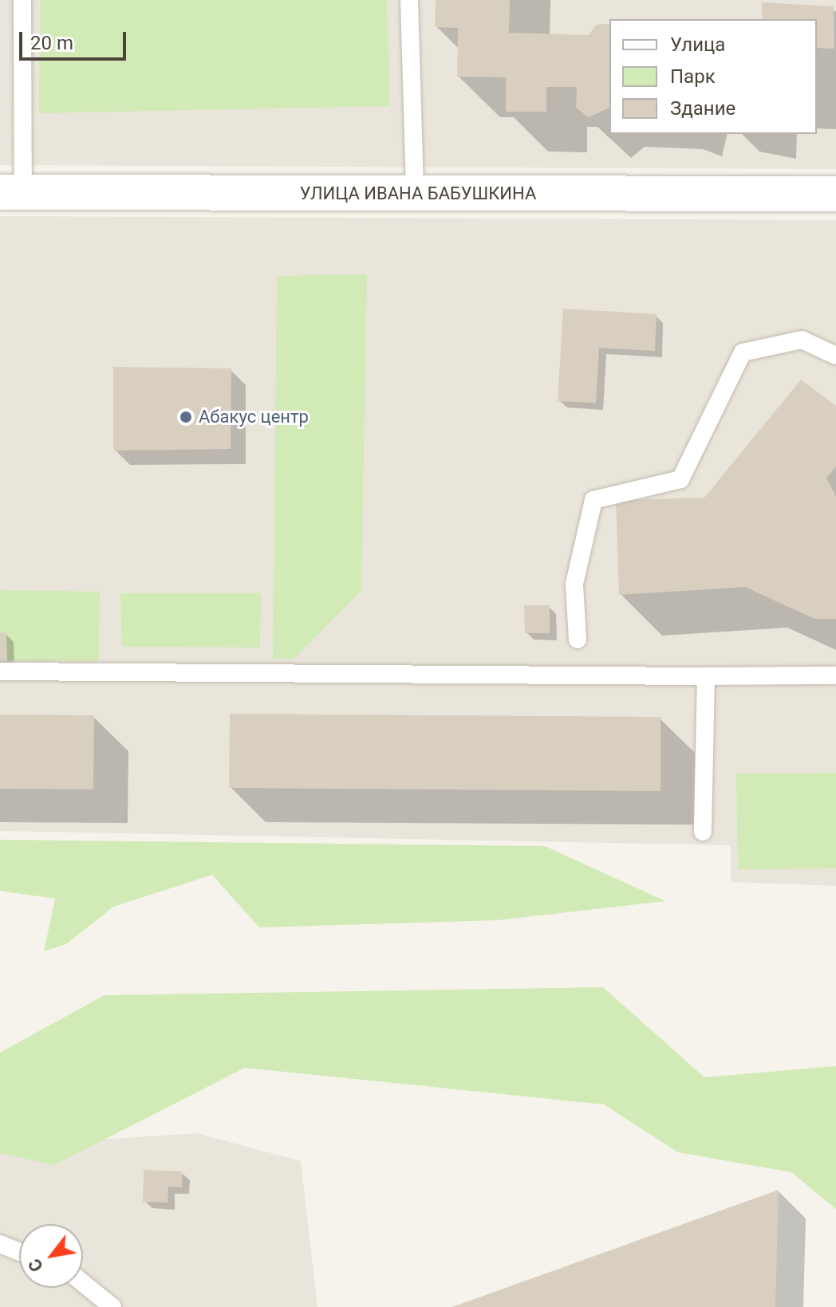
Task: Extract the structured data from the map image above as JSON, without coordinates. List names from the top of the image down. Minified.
{"streets":{"street":["УЛИЦА ИВАНА БАБУШКИНА"]},"places":["Абакус центр"],"legend":["Улица","Парк","Здание"],"scale_bar":"20 m","north":"bottom left"}
